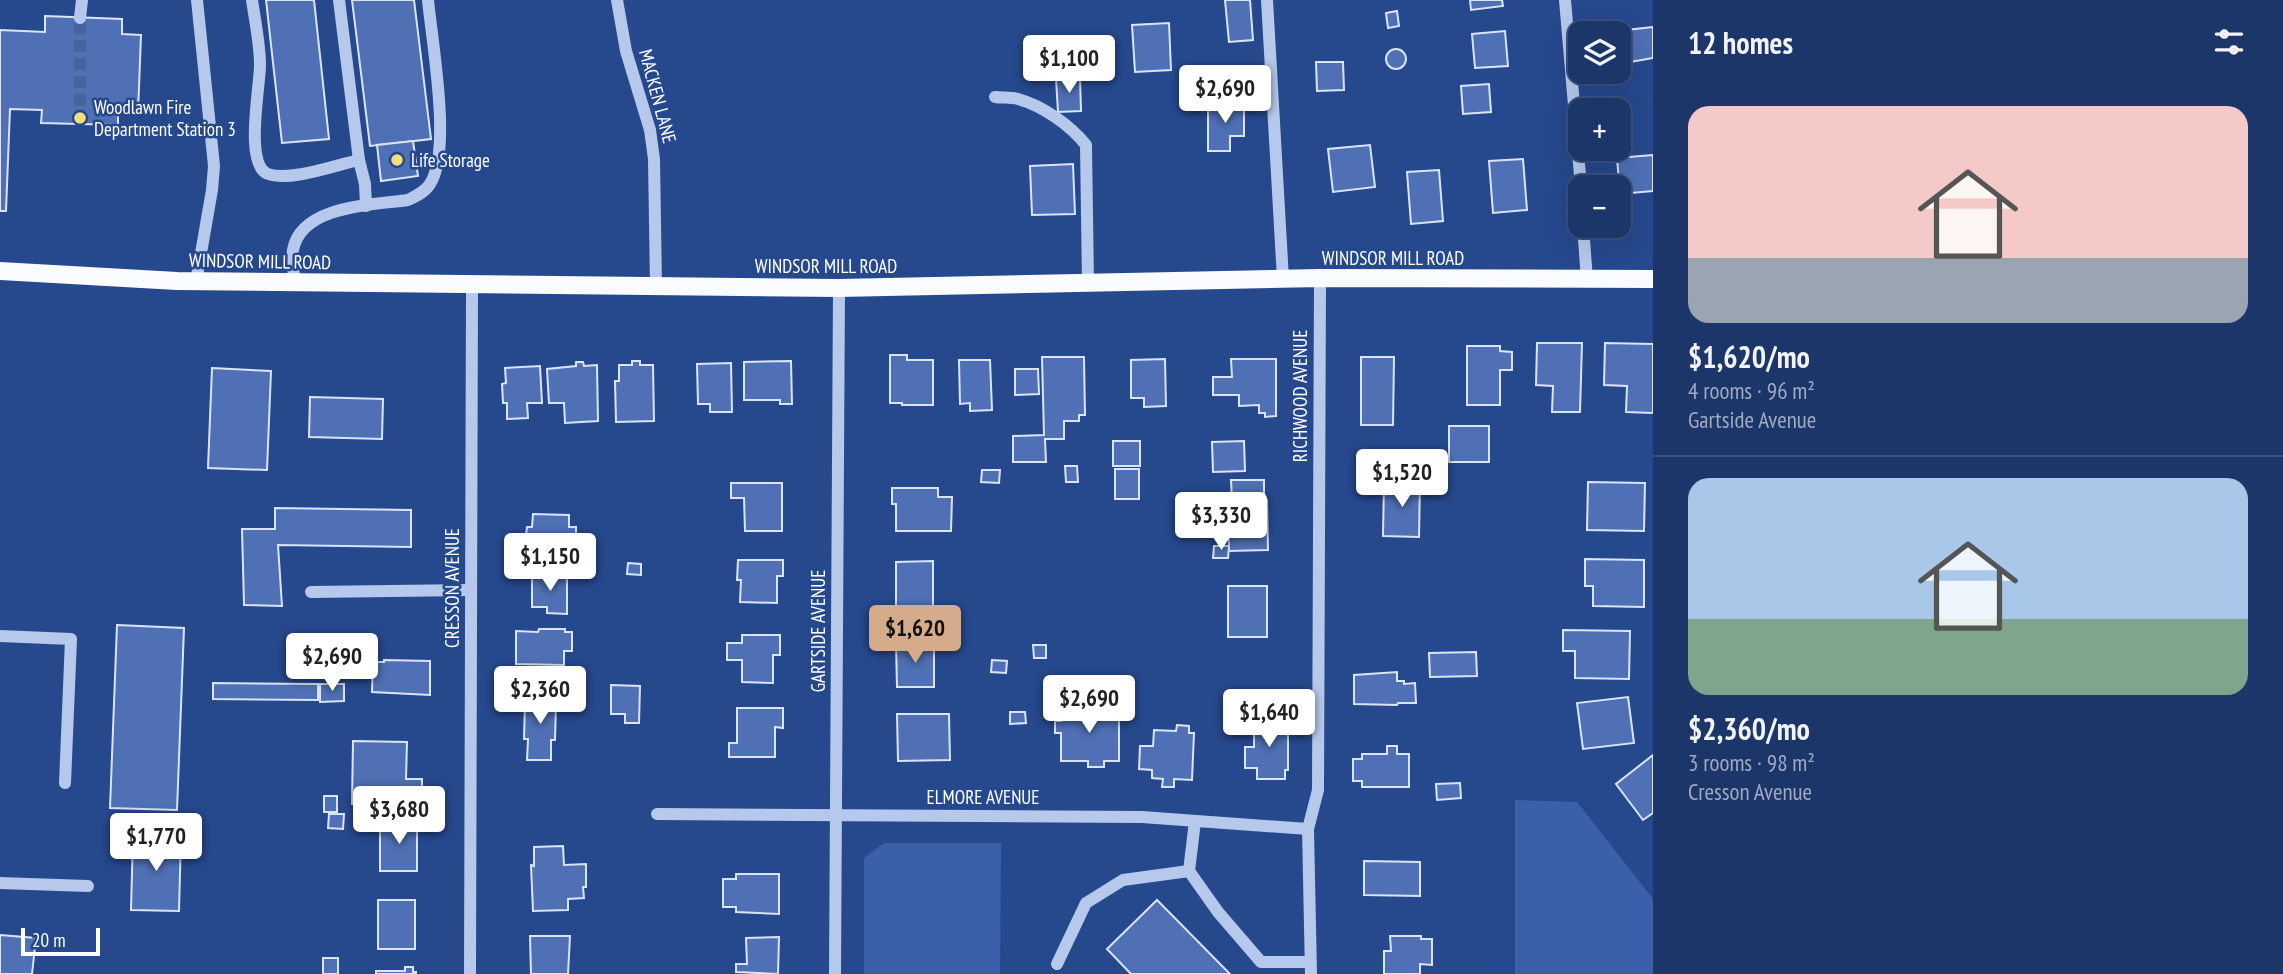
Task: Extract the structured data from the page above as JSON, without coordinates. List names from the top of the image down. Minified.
{"streets":{"main road":["WINDSOR MILL ROAD"],"street":["MACKEN LANE","RICHWOOD AVENUE","CRESSON AVENUE","GARTSIDE AVENUE","ELMORE AVENUE"]},"crossings":[["MACKEN LANE","WINDSOR MILL ROAD"],["WINDSOR MILL ROAD","RICHWOOD AVENUE"],["WINDSOR MILL ROAD","CRESSON AVENUE"],["WINDSOR MILL ROAD","GARTSIDE AVENUE"],["RICHWOOD AVENUE","ELMORE AVENUE"],["GARTSIDE AVENUE","ELMORE AVENUE"]],"places":["Woodlawn Fire Department Station 3","Life Storage"],"scale_bar":"20 m","page":{"heading":"12 homes","map_buttons":["+","−"],"price":["$1,100","$2,690","$1,520","$3,330","$1,150","$1,620","$2,690","$2,360","$2,690","$1,640","$3,680","$1,770"],"list":[{"name":"$1,620/mo","note":"4 rooms · 96 m² · Gartside Avenue"},{"name":"$2,360/mo","note":"3 rooms · 98 m² · Cresson Avenue"}],"scale":"20 m"}}
